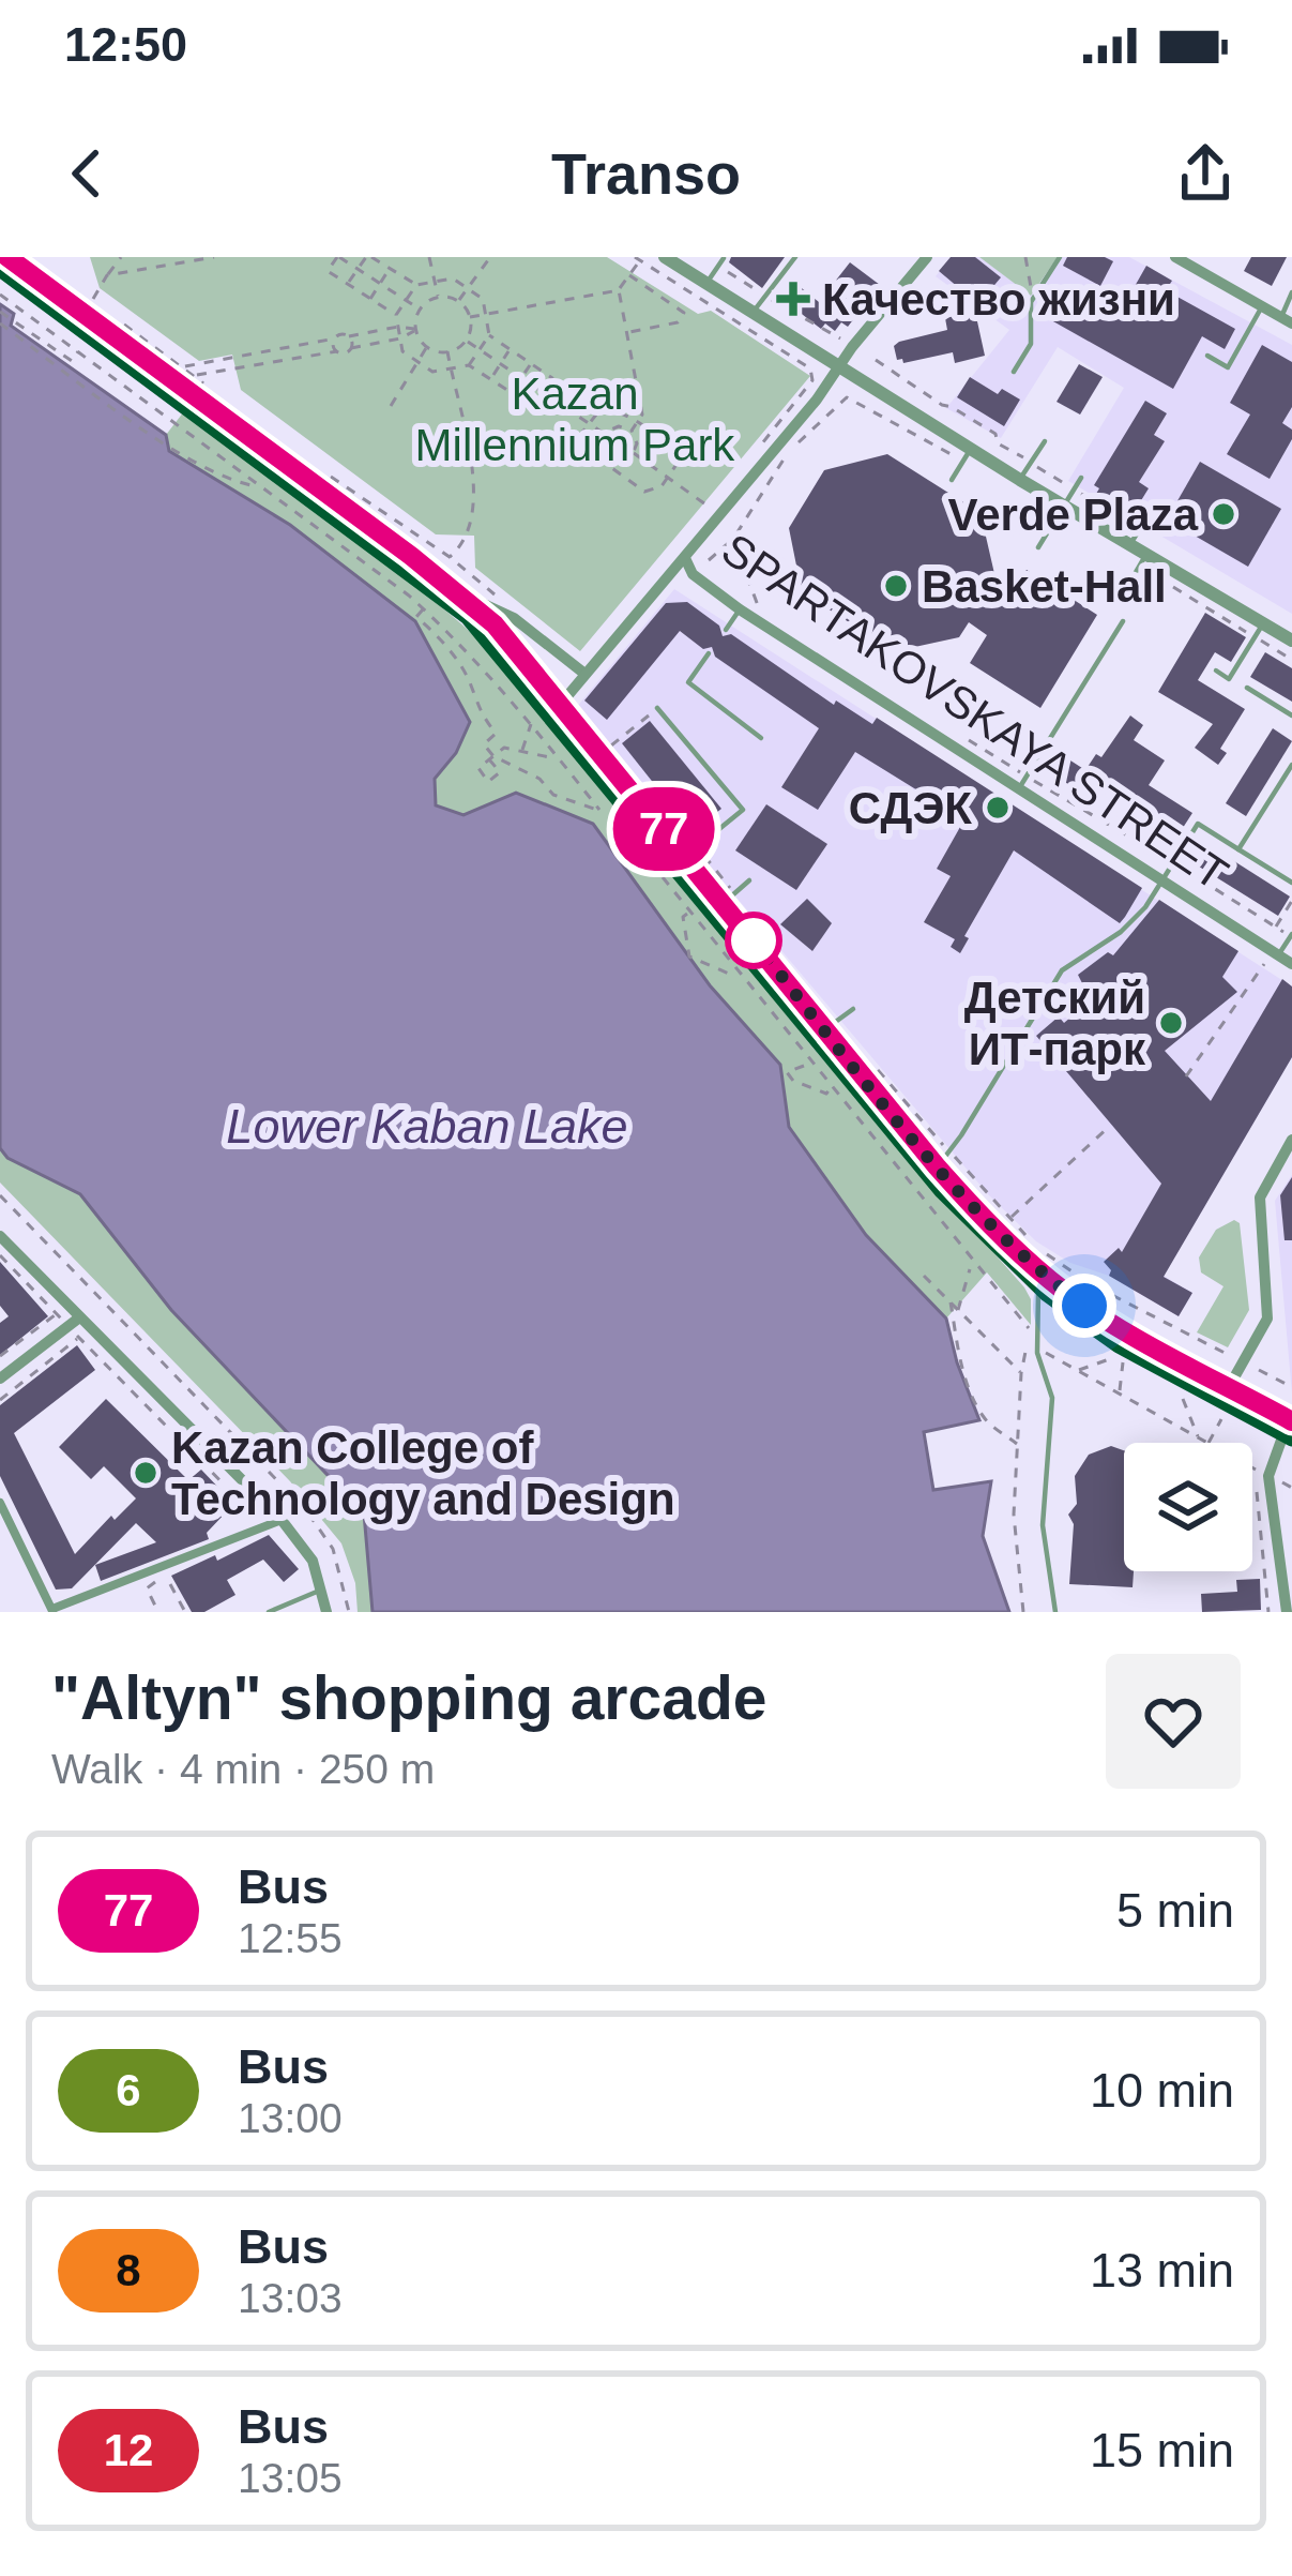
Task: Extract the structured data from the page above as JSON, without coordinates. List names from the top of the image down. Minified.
{"streets":{"street":["SPARTAKOVSKAYA STREET"]},"water":["Lower Kaban Lake"],"parks":["Kazan Millennium Park"],"places":{"health":["Качество жизни"],"other":["Verde Plaza","Basket-Hall","СДЭК","Детский ИТ-парк","Kazan College of Technology and Design"]},"lines":["bus line 77"],"page":{"status":"12:50","header":"Transo","on_map":"77","heading":["\"Altyn\" shopping arcade","Walk · 4 min · 250 m"],"list":[{"mark":"77","name":"Bus","note":"12:55","value":"5 min"},{"mark":"6","name":"Bus","note":"13:00","value":"10 min"},{"mark":"8","name":"Bus","note":"13:03","value":"13 min"},{"mark":"12","name":"Bus","note":"13:05","value":"15 min"}]}}
